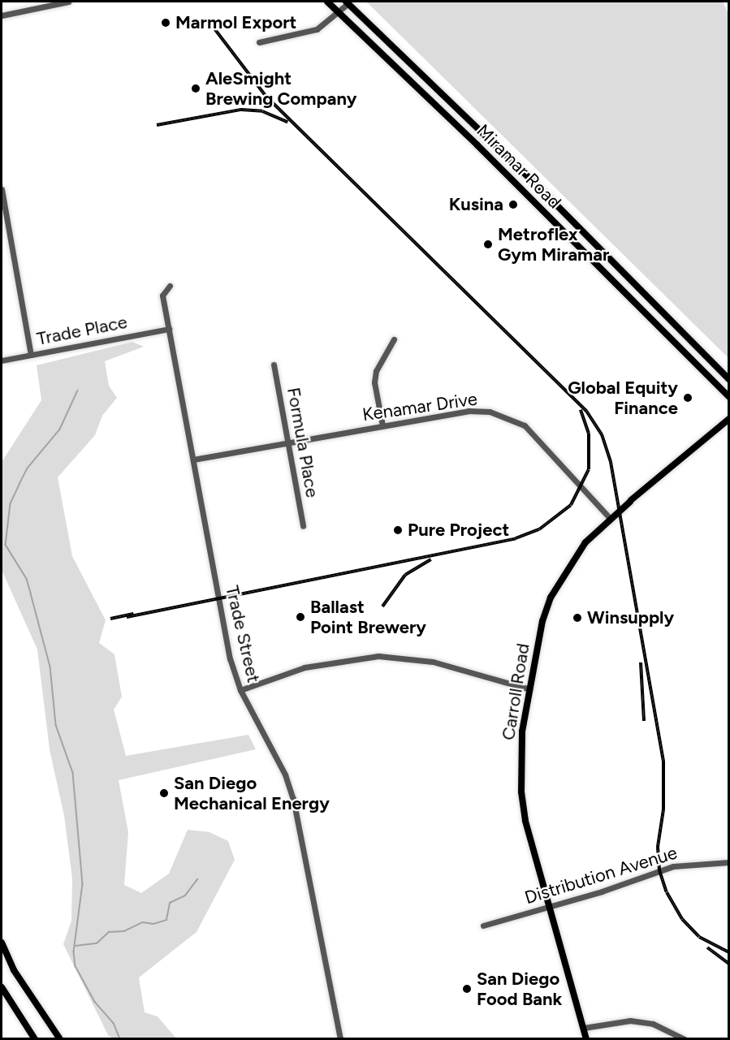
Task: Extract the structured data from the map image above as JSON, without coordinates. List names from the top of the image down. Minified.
{"streets":{"main road":["Miramar Road","Carroll Road"],"street":["Trade Place","Kenamar Drive","Formula Place","Trade Street","Distribution Avenue"]},"crossings":[["Trade Place","Trade Street"],["Kenamar Drive","Formula Place"],["Kenamar Drive","Trade Street"],["Kenamar Drive","Carroll Road"],["Carroll Road","Distribution Avenue"]],"places":["Marmol Export","AleSmight Brewing Company","Kusina","Metroflex Gym Miramar","Global Equity Finance","Pure Project","Ballast Point Brewery","Winsupply","San Diego Mechanical Energy","San Diego Food Bank"]}
